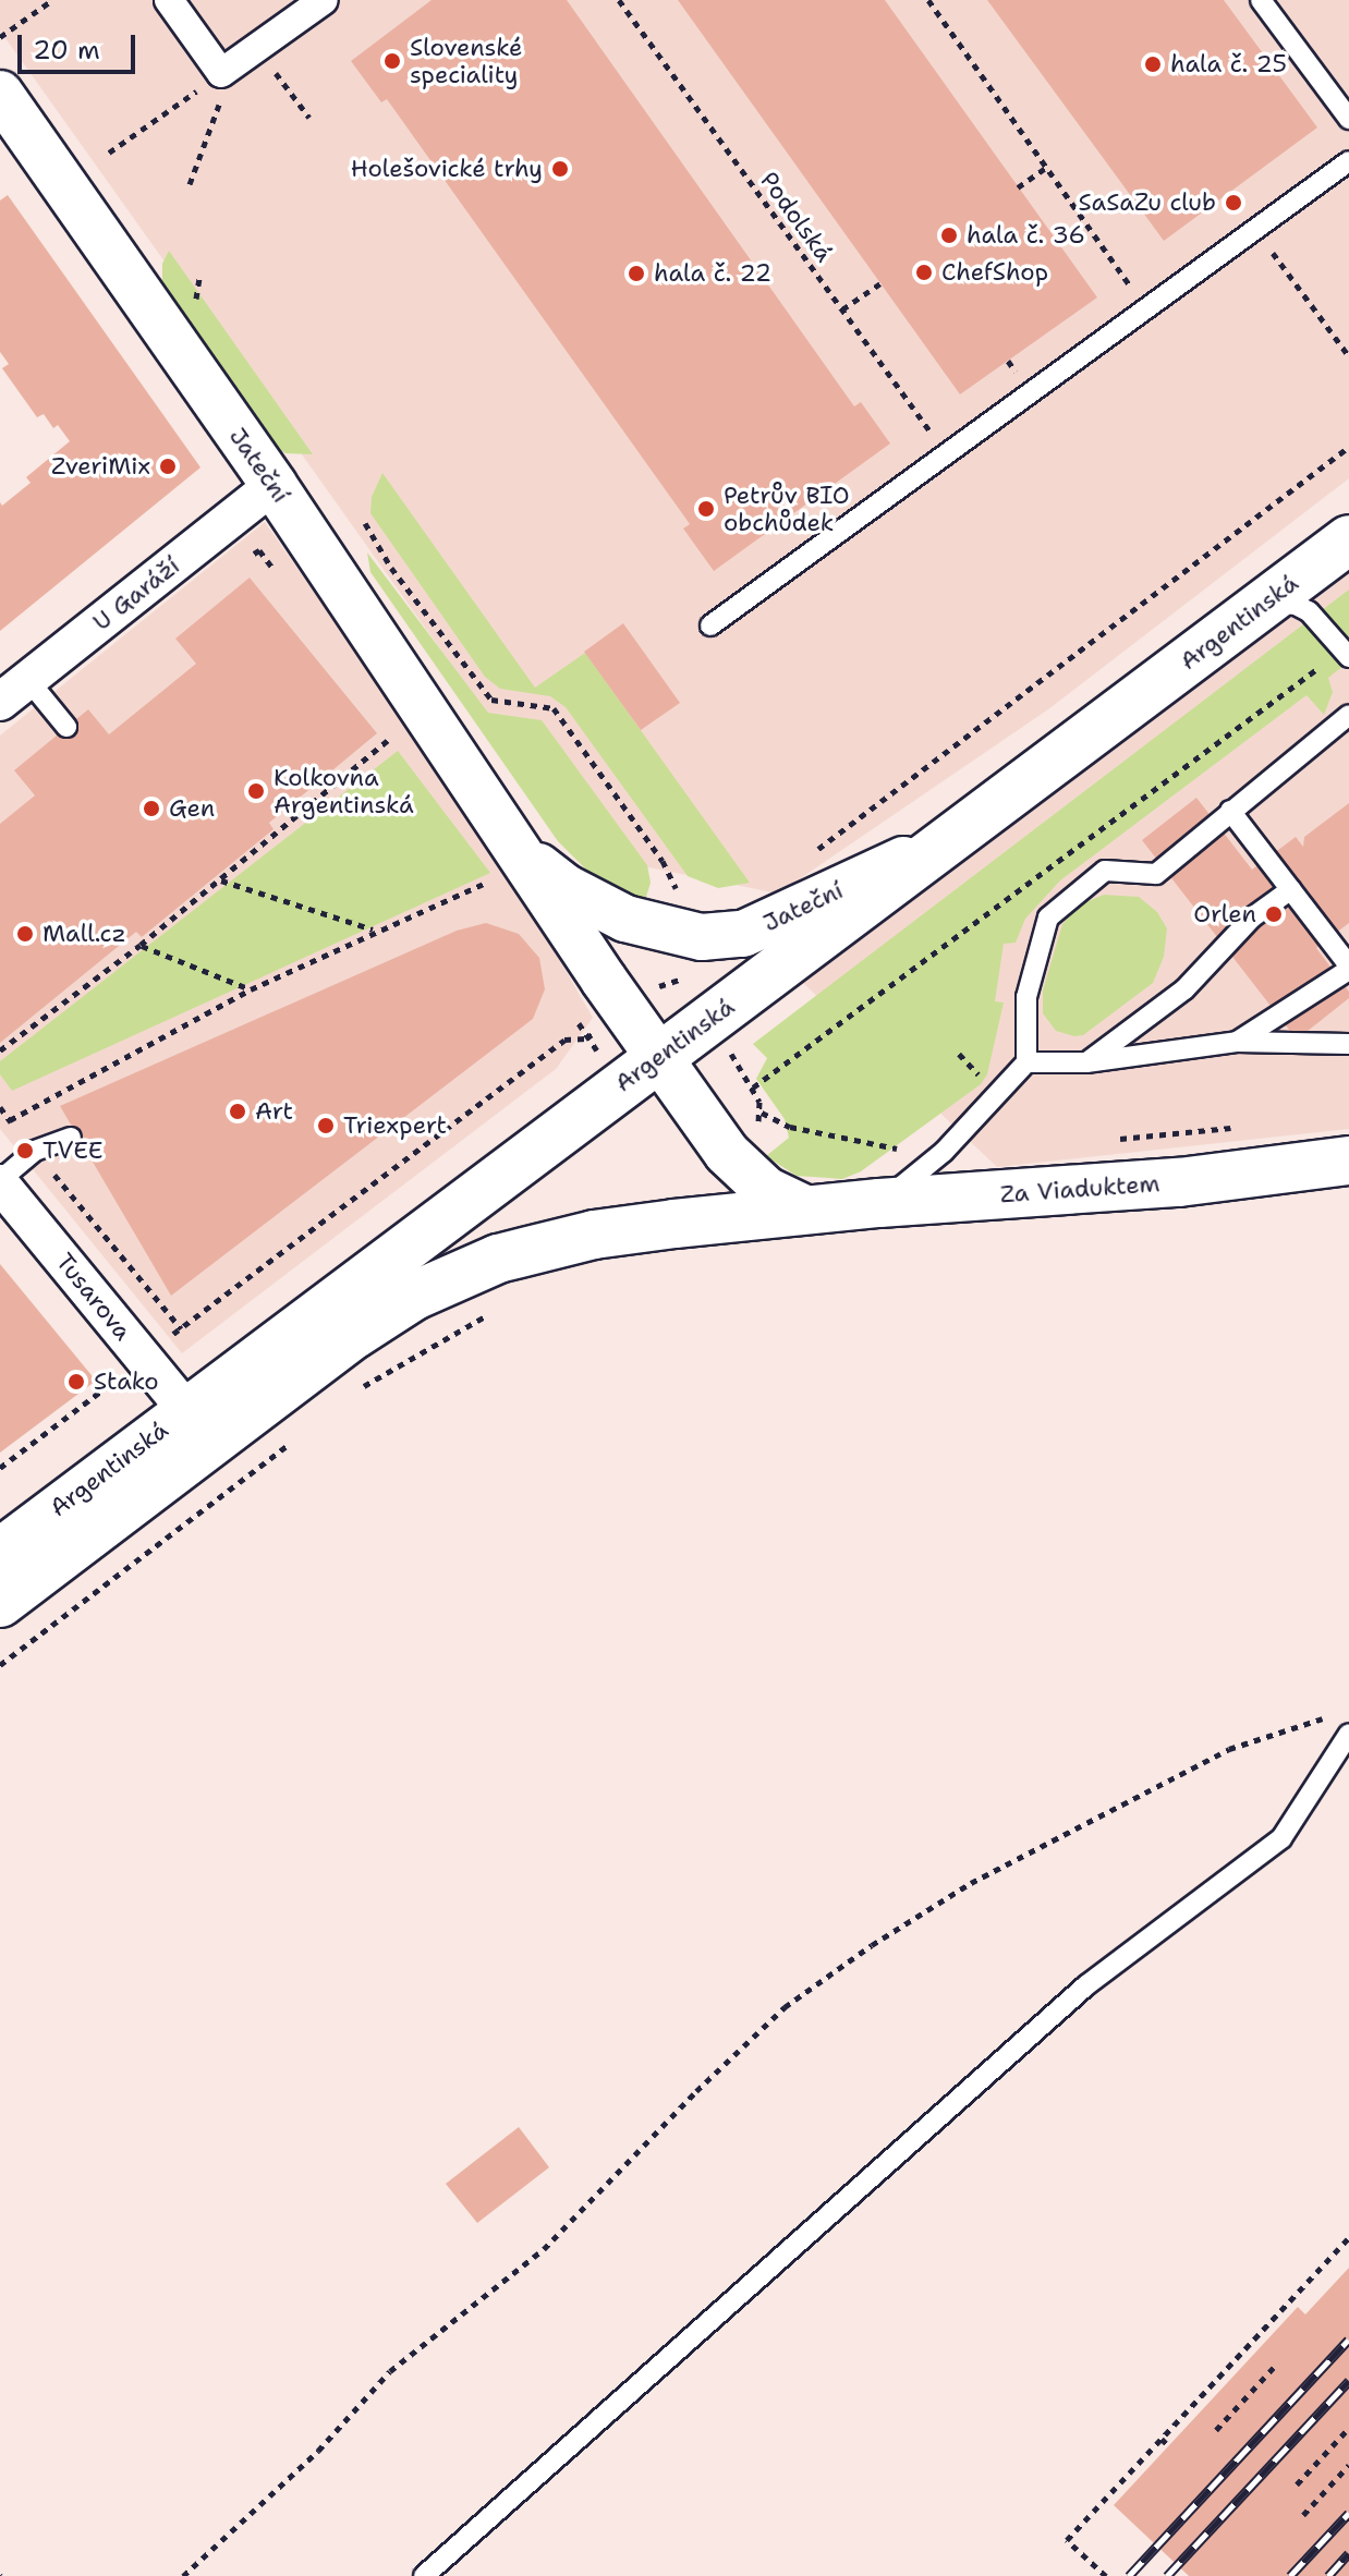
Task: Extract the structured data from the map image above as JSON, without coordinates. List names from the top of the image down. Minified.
{"streets":{"main road":["Argentinská","Za Viaduktem"],"street":["Jateční","U Garáží","Tusarova"],"path":["Podolská"]},"crossings":[["Jateční","U Garáží"],["Jateční","Argentinská"],["Jateční","Za Viaduktem"],["Argentinská","Za Viaduktem"],["Argentinská","Tusarova"]],"places":["Slovenské speciality","hala č. 25","Holešovické trhy","SaSaZu club","hala č. 36","ChefShop","hala č. 22","ZveriMix","Petrův BIO obchůdek","Kolkovna Argentinská","Gen","Orlen","Mall.cz","Art","Triexpert","TVEE","Stako"],"scale_bar":"20 m"}
